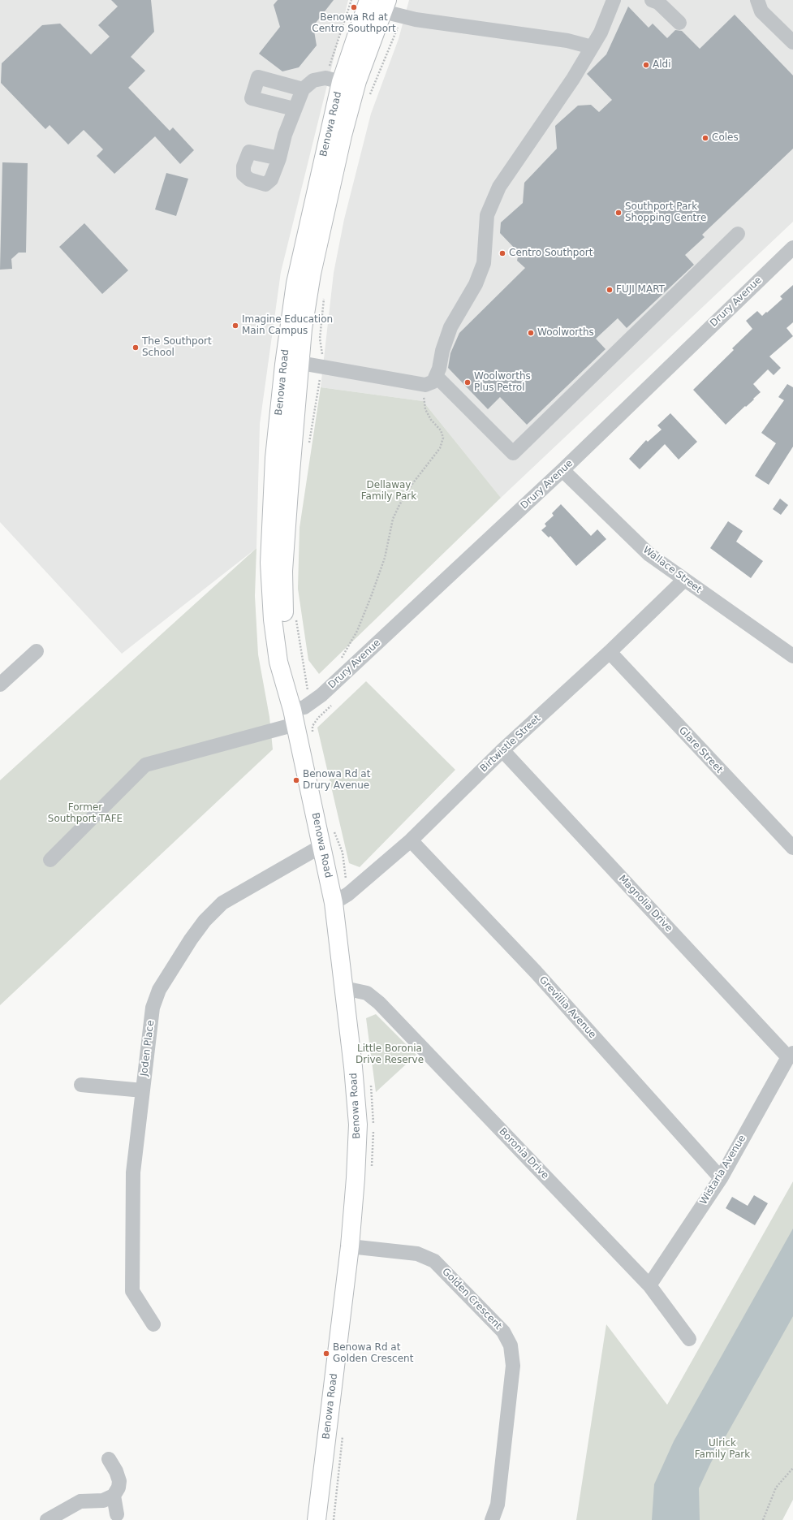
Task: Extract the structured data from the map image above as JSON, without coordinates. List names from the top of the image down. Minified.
{"streets":{"main road":["Benowa Road"],"street":["Drury Avenue","Wallace Street","Birtwistle Street","Glare Street","Magnolia Drive","Grevillia Avenue","Joden Place","Boronia Drive","Wistaria Avenue","Golden Crescent"]},"crossings":[["Benowa Road","Drury Avenue"],["Benowa Road","Birtwistle Street"],["Benowa Road","Joden Place"],["Benowa Road","Boronia Drive"],["Benowa Road","Golden Crescent"],["Drury Avenue","Wallace Street"],["Wallace Street","Birtwistle Street"],["Birtwistle Street","Glare Street"],["Birtwistle Street","Magnolia Drive"],["Birtwistle Street","Grevillia Avenue"],["Magnolia Drive","Wistaria Avenue"],["Grevillia Avenue","Wistaria Avenue"],["Boronia Drive","Wistaria Avenue"]],"parks":["Dellaway Family Park","Former Southport TAFE","Little Boronia Drive Reserve","Ulrick Family Park"],"places":["Benowa Rd at Centro Southport","Aldi","Coles","Southport Park Shopping Centre","Centro Southport","FUJI MART","Imagine Education Main Campus","Woolworths","The Southport School","Woolworths Plus Petrol","Benowa Rd at Drury Avenue","Benowa Rd at Golden Crescent"]}
